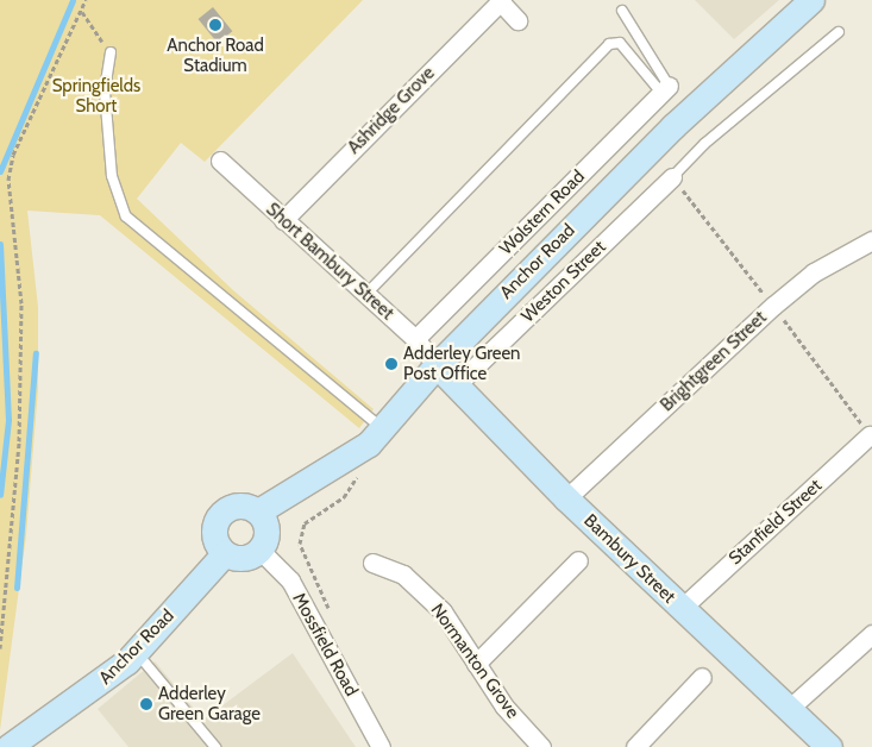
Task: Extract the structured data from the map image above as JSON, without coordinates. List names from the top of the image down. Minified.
{"streets":{"main road":["Anchor Road","Bambury Street"],"street":["Ashridge Grove","Wolstern Road","Short Bambury Street","Weston Street","Brightgreen Street","Stanfield Street","Mossfield Road","Normanton Grove"]},"crossings":[["Ashridge Grove","Short Bambury Street"],["Wolstern Road","Short Bambury Street"],["Short Bambury Street","Anchor Road"],["Short Bambury Street","Bambury Street"],["Anchor Road","Bambury Street"],["Anchor Road","Mossfield Road"],["Weston Street","Bambury Street"],["Brightgreen Street","Bambury Street"],["Stanfield Street","Bambury Street"]],"parks":["Springfields Short"],"places":["Anchor Road Stadium","Adderley Green Post Office","Adderley Green Garage"]}
